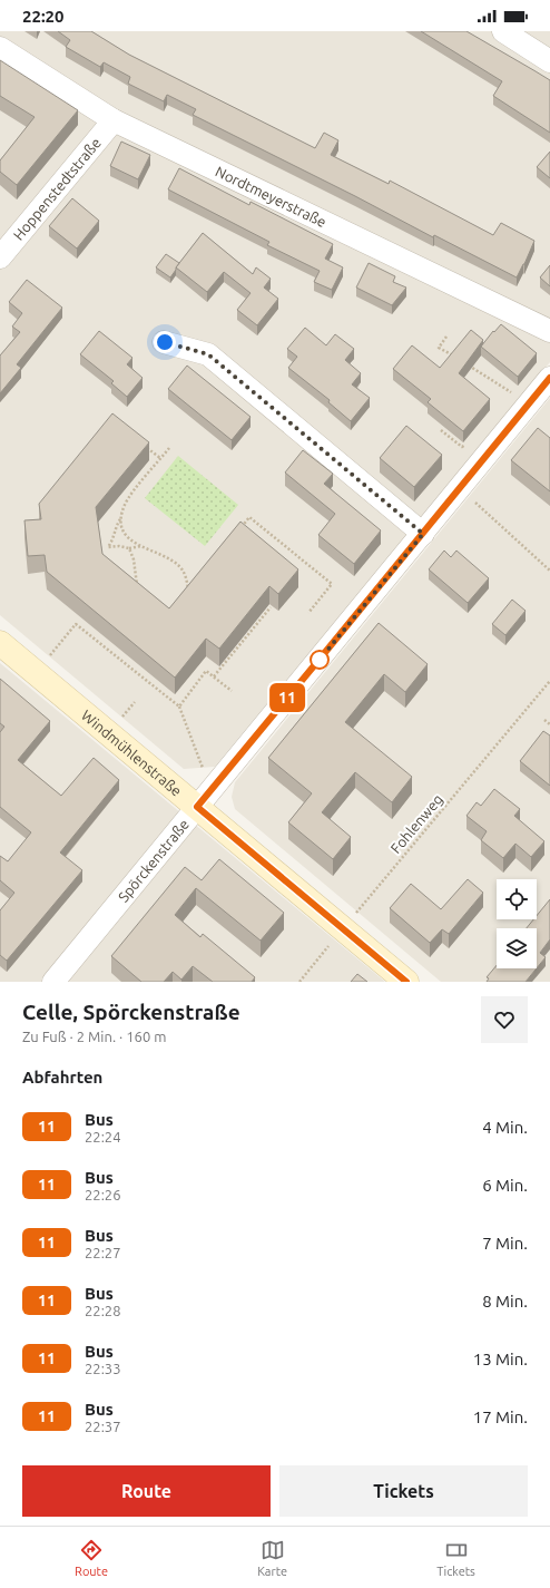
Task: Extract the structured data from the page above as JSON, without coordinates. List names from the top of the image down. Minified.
{"streets":{"street":["Hoppenstedtstraße","Nordtmeyerstraße","Windmühlenstraße","Spörckenstraße"],"path":["Fohlenweg"]},"crossings":[["Hoppenstedtstraße","Nordtmeyerstraße"],["Windmühlenstraße","Fohlenweg"],["Windmühlenstraße","Spörckenstraße"]],"lines":["bus line 11"],"page":{"status":"22:20","on_map":"11","heading":[["Celle, Spörckenstraße","Zu Fuß · 2 Min. · 160 m"],"Abfahrten"],"list":[{"mark":"11","name":"Bus","note":"22:24","value":"4 Min."},{"mark":"11","name":"Bus","note":"22:26","value":"6 Min."},{"mark":"11","name":"Bus","note":"22:27","value":"7 Min."},{"mark":"11","name":"Bus","note":"22:28","value":"8 Min."},{"mark":"11","name":"Bus","note":"22:33","value":"13 Min."},{"mark":"11","name":"Bus","note":"22:37","value":"17 Min."}],"buttons":["Route","Tickets"],"tabs":["Route","Karte","Tickets"]}}
